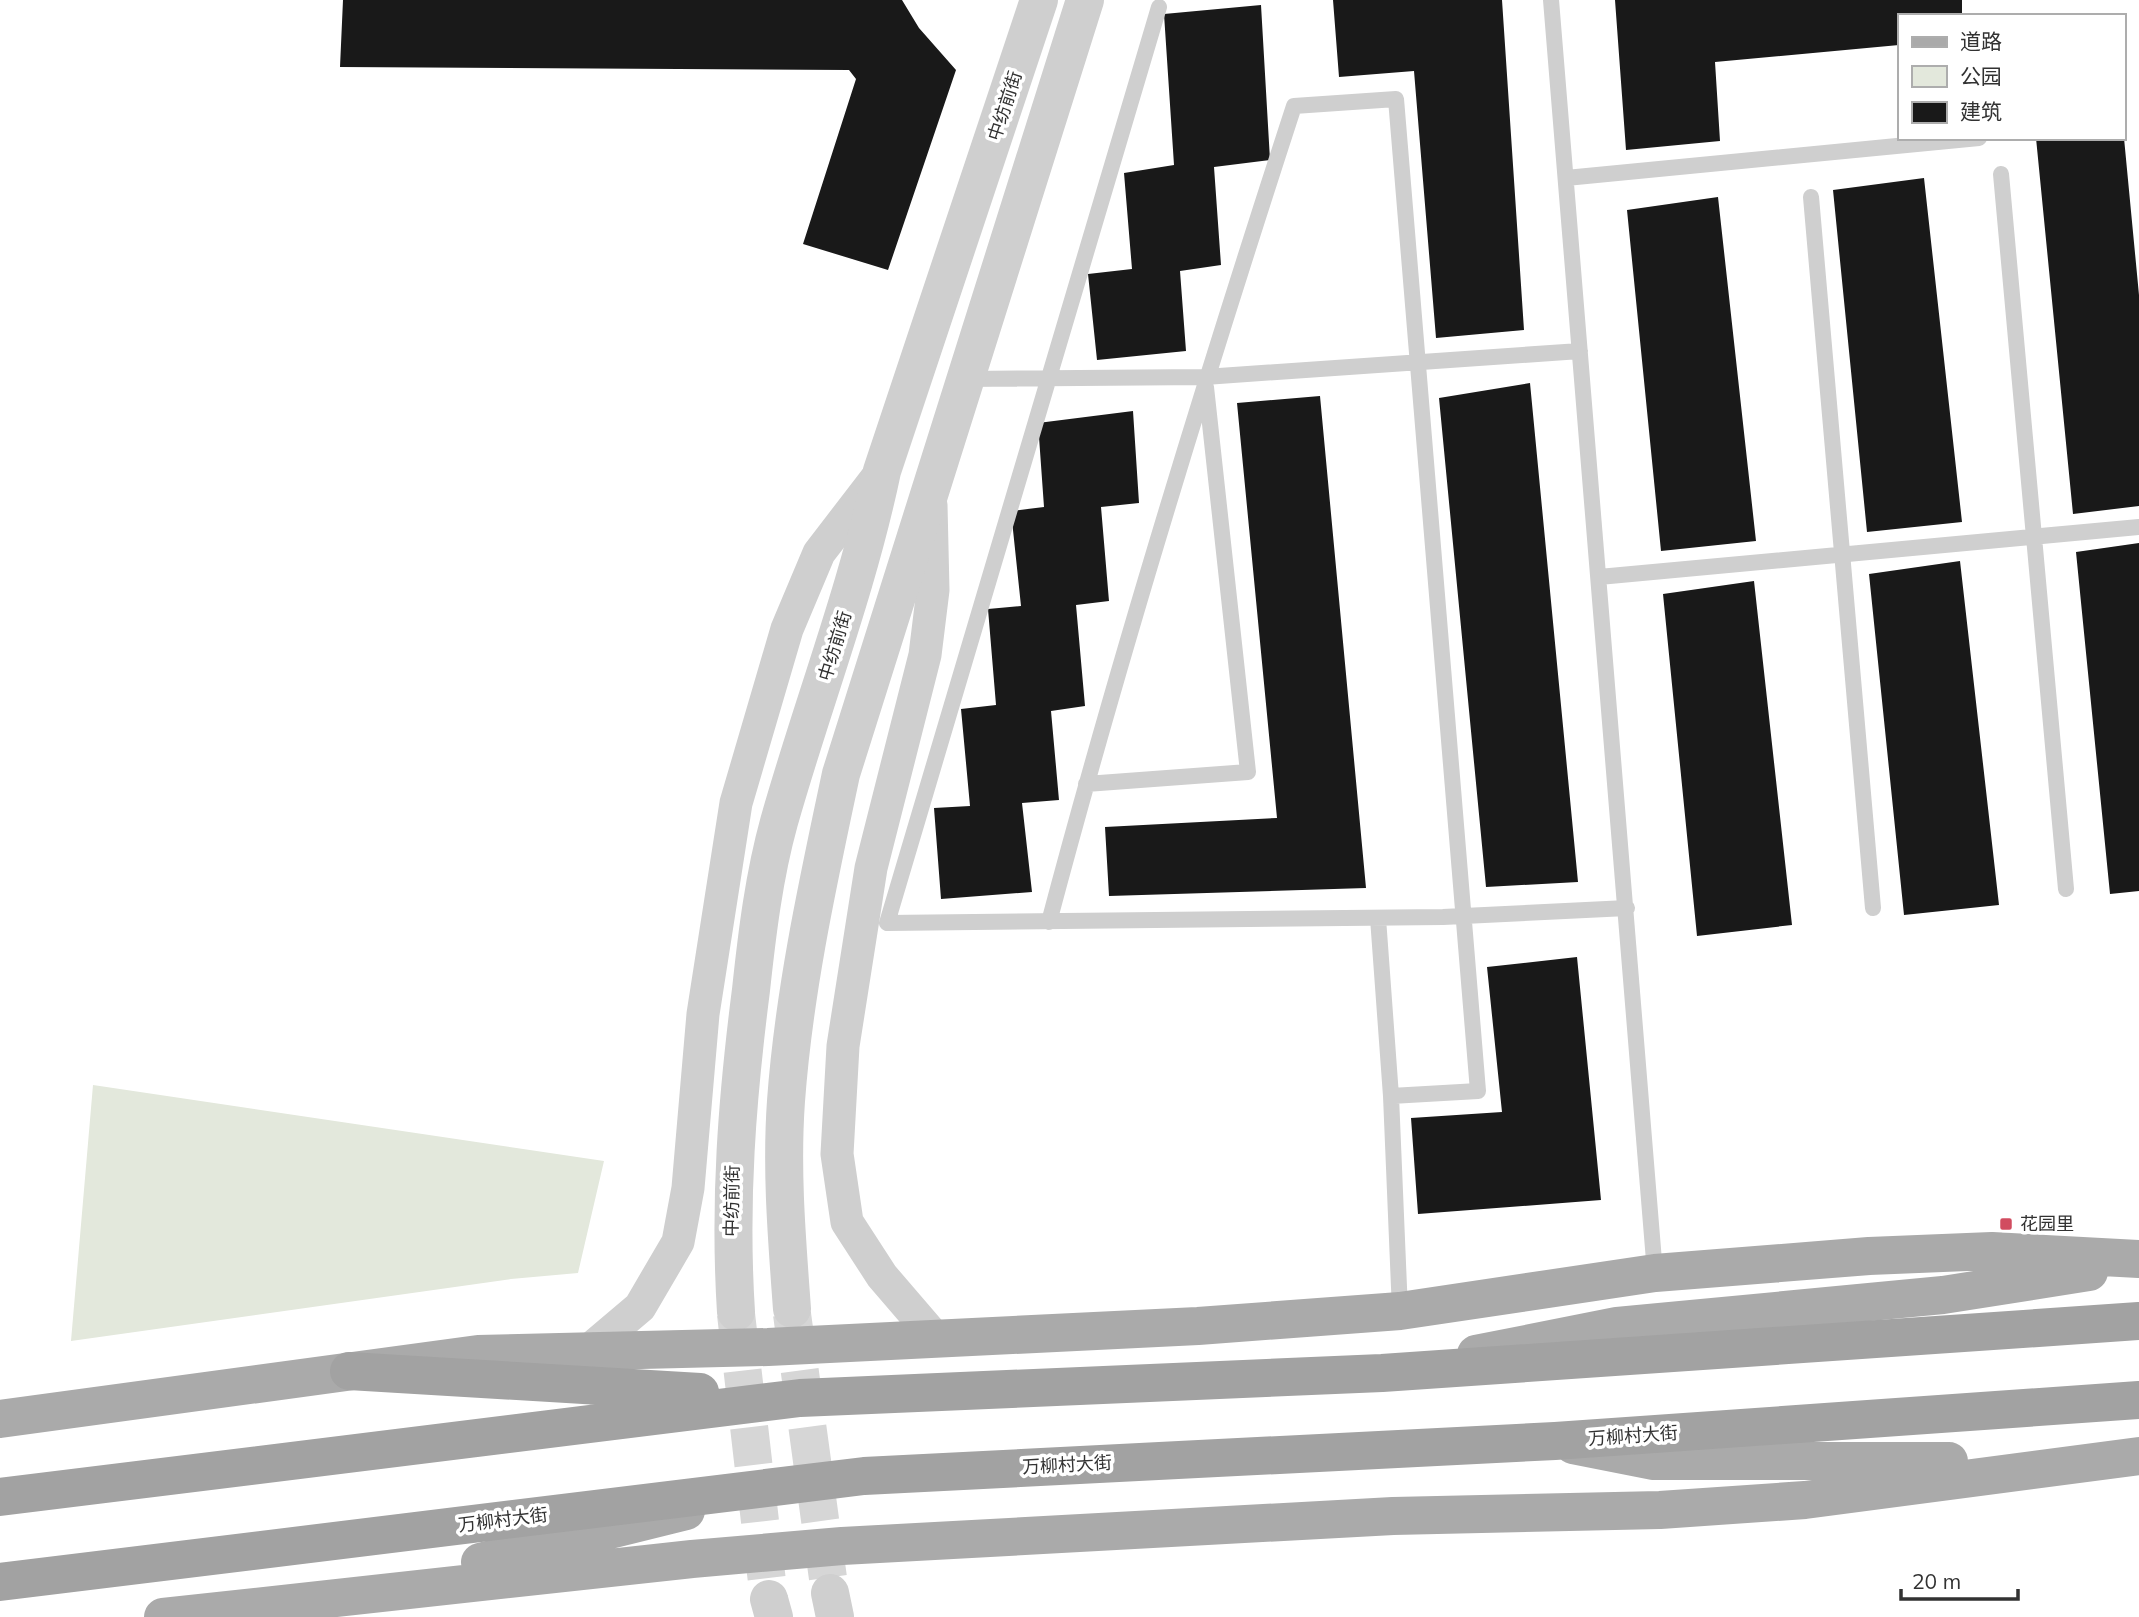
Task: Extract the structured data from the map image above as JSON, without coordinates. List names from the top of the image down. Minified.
{"streets":{"highway":["万柳村大街"],"street":["中纺前街"]},"places":{"transit":["花园里"]},"legend":["道路","公园","建筑"],"scale_bar":"20 m"}
